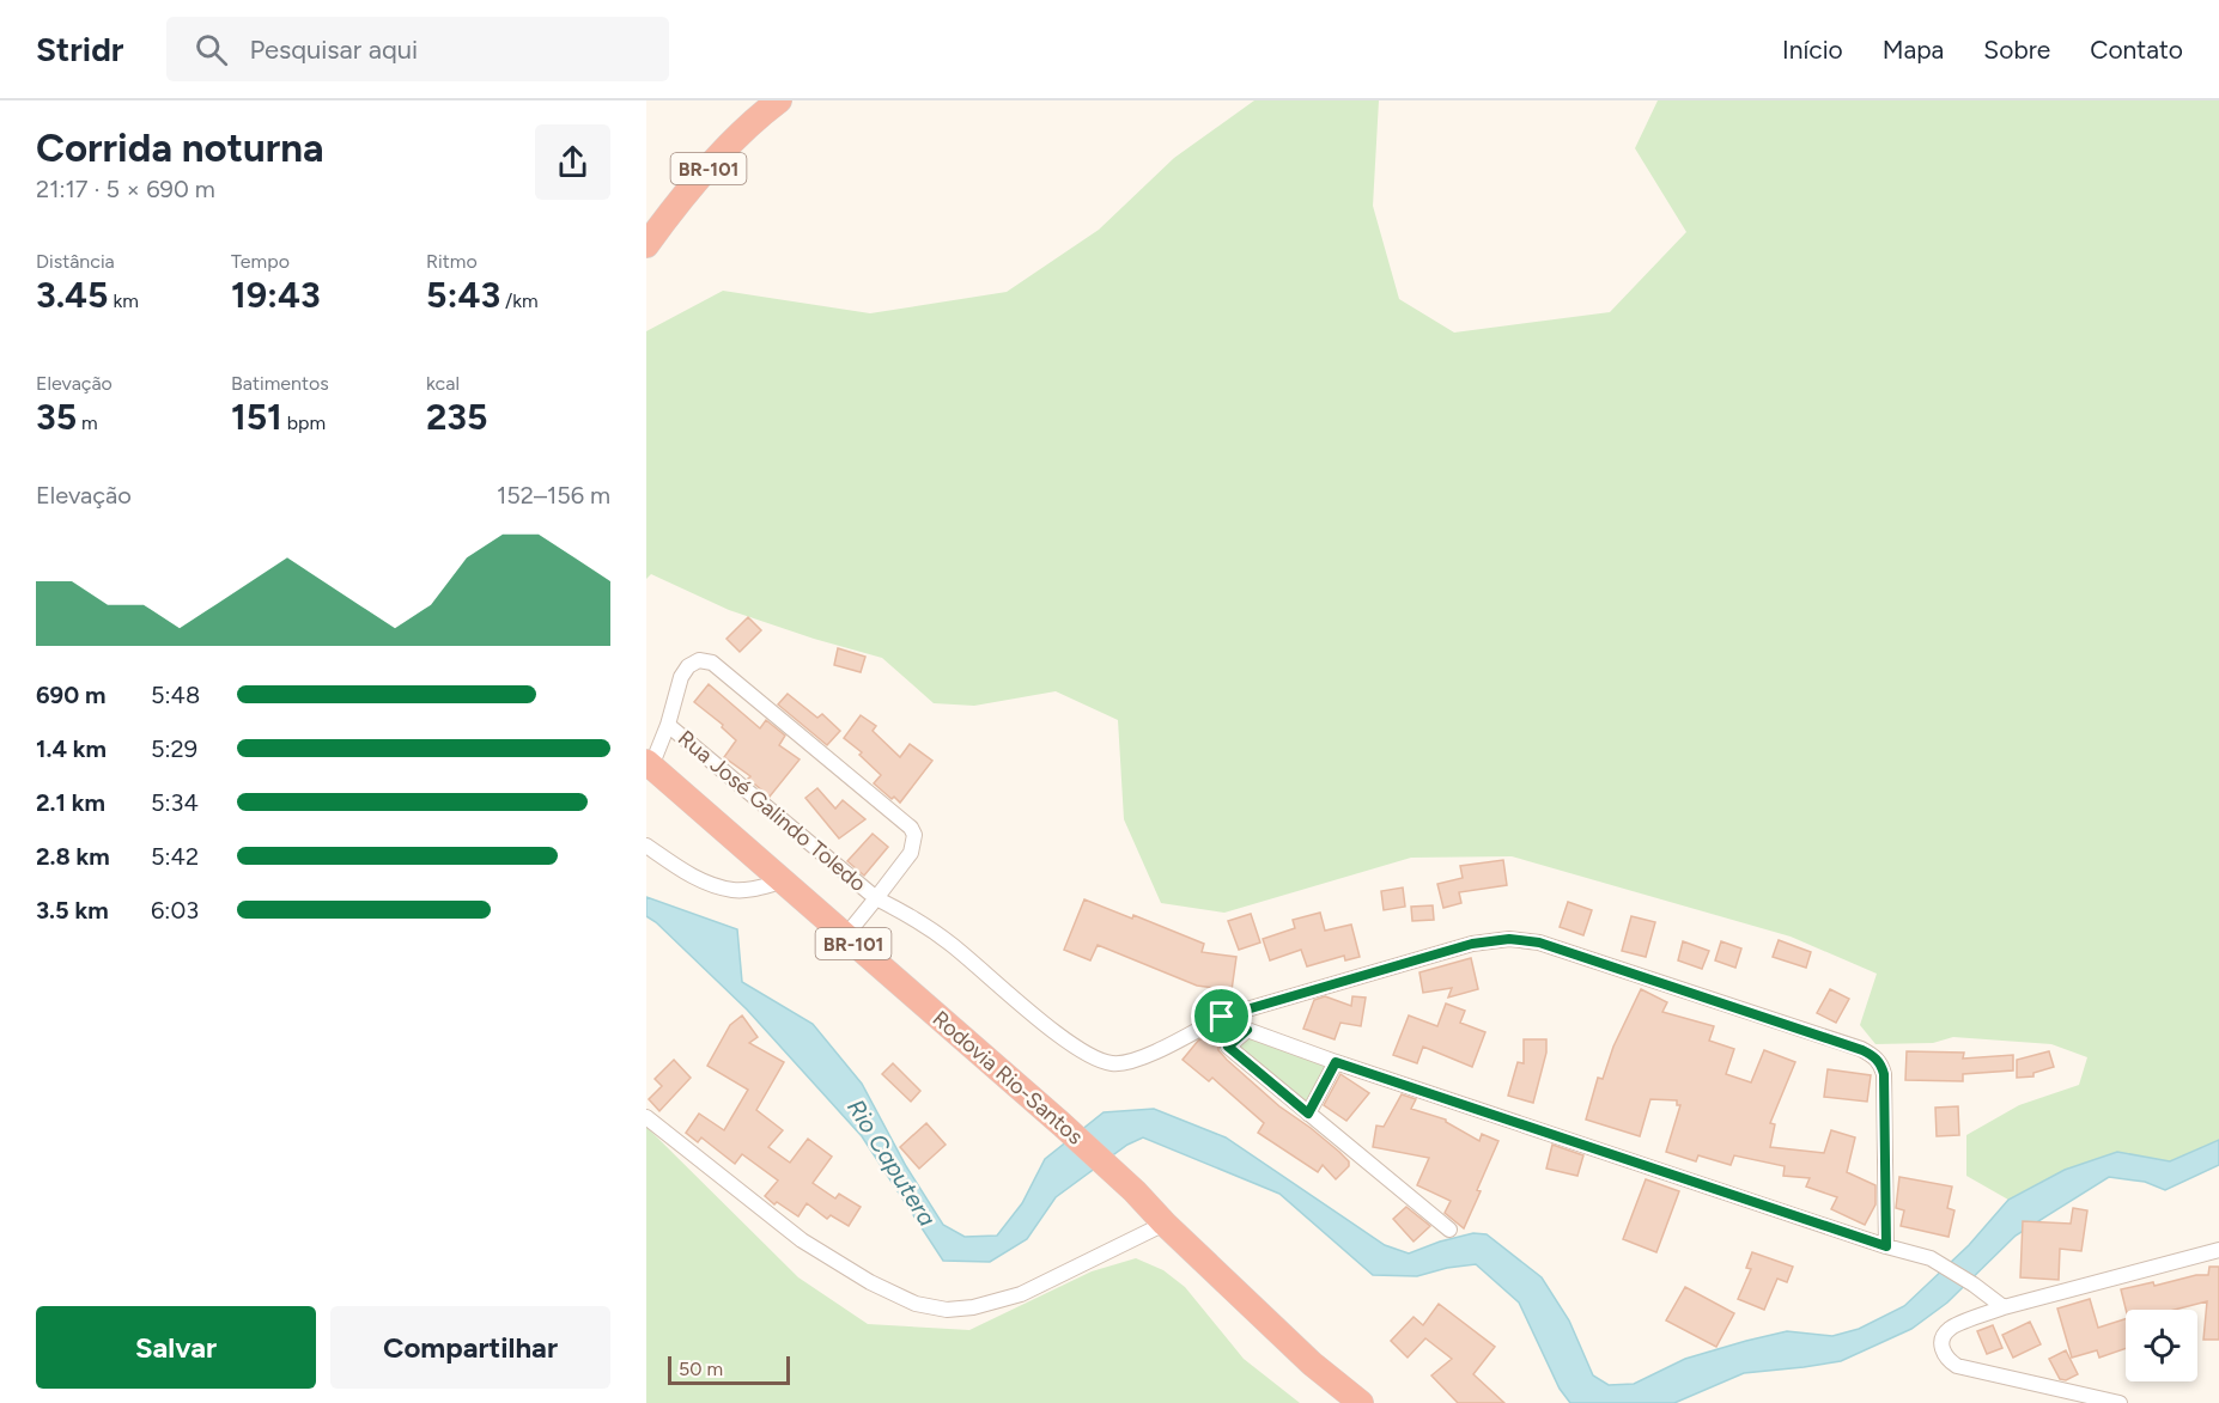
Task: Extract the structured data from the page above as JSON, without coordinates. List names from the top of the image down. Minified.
{"streets":{"highway":["BR-101","Rodovia Rio-Santos"],"street":["Rua José Galindo Toledo"]},"water":["Rio Caputera"],"scale_bar":"50 m","page":{"header":"Stridr","search":"Pesquisar aqui","nav":["Início","Mapa","Sobre","Contato"],"heading":["Corrida noturna","21:17 · 5 × 690 m"],"stats":[["Distância","3.45 km"],["Tempo","19:43"],["Ritmo","5:43 /km"],["Elevação","35 m"],["Batimentos","151 bpm"],["kcal","235"]],"chart":["Elevação","152–156 m"],"list":[{"name":"690 m","note":"5:48"},{"name":"1.4 km","note":"5:29"},{"name":"2.1 km","note":"5:34"},{"name":"2.8 km","note":"5:42"},{"name":"3.5 km","note":"6:03"}],"buttons":["Salvar","Compartilhar"],"scale":"50 m"}}
